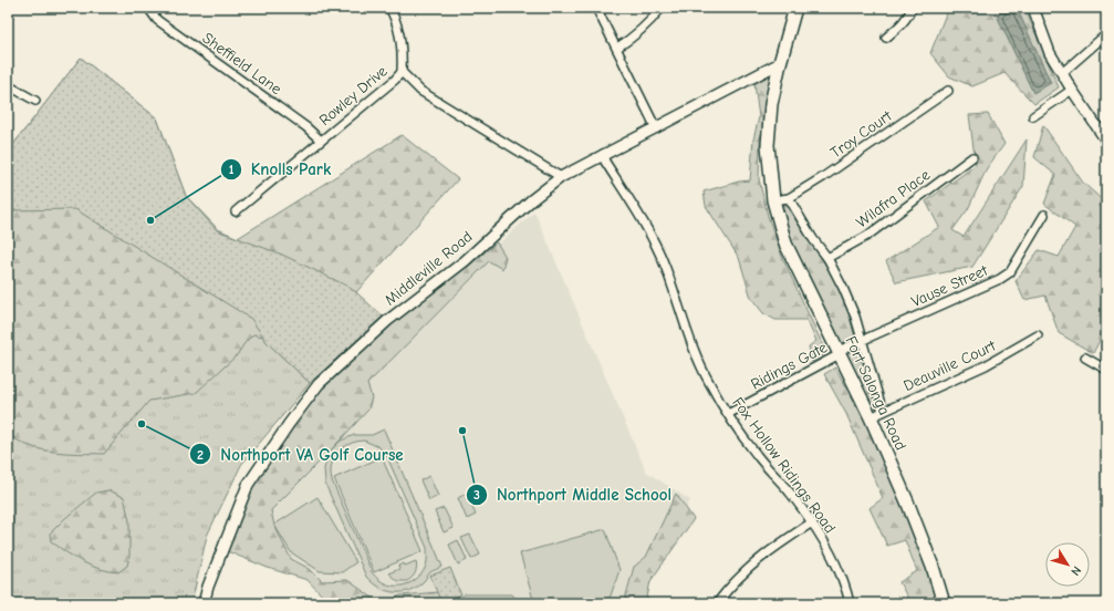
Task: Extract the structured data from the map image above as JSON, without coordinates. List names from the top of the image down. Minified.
{"streets":{"main road":["Fort Salonga Road"],"street":["Sheffield Lane","Rowley Drive","Troy Court","Wilafra Place","Middleville Road","Vause Street","Ridings Gate","Deauville Court","Fox Hollow Ridings Road"]},"crossings":[["Sheffield Lane","Rowley Drive"],["Rowley Drive","Middleville Road"],["Troy Court","Fort Salonga Road"],["Wilafra Place","Fort Salonga Road"],["Middleville Road","Fort Salonga Road"],["Middleville Road","Fox Hollow Ridings Road"],["Vause Street","Ridings Gate"],["Vause Street","Fort Salonga Road"],["Ridings Gate","Fort Salonga Road"],["Ridings Gate","Fox Hollow Ridings Road"],["Deauville Court","Fort Salonga Road"]],"places":["Knolls Park","Northport VA Golf Course","Northport Middle School"],"north":"bottom right"}
